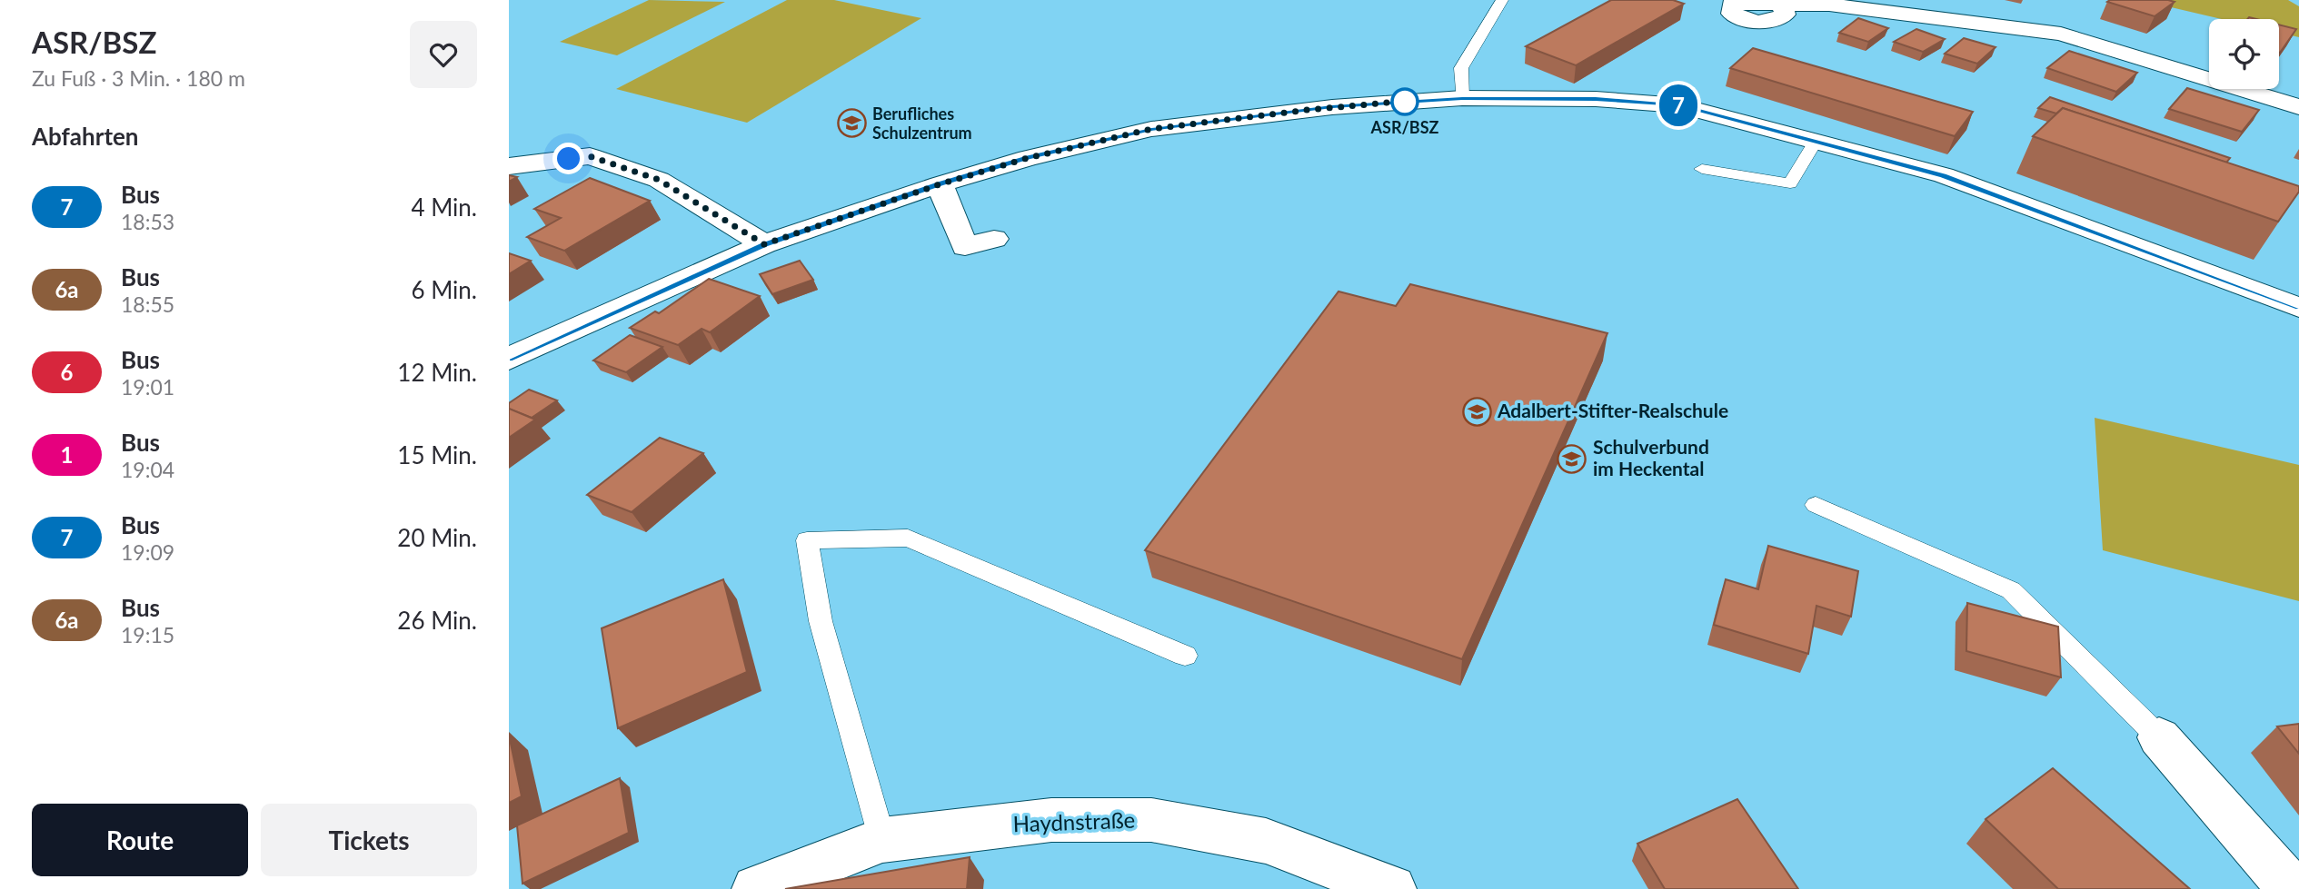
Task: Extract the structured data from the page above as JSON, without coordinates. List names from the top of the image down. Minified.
{"streets":{"street":["Haydnstraße"]},"places":{"other":["ASR/BSZ"],"school or university":["Berufliches Schulzentrum","Adalbert-Stifter-Realschule","Schulverbund im Heckental"]},"lines":["bus line 7"],"page":{"heading":[["ASR/BSZ","Zu Fuß · 3 Min. · 180 m"],"Abfahrten"],"on_map":"7","list":[{"mark":"7","name":"Bus","note":"18:53","value":"4 Min."},{"mark":"6a","name":"Bus","note":"18:55","value":"6 Min."},{"mark":"6","name":"Bus","note":"19:01","value":"12 Min."},{"mark":"1","name":"Bus","note":"19:04","value":"15 Min."},{"mark":"7","name":"Bus","note":"19:09","value":"20 Min."},{"mark":"6a","name":"Bus","note":"19:15","value":"26 Min."}],"buttons":["Route","Tickets"]}}
